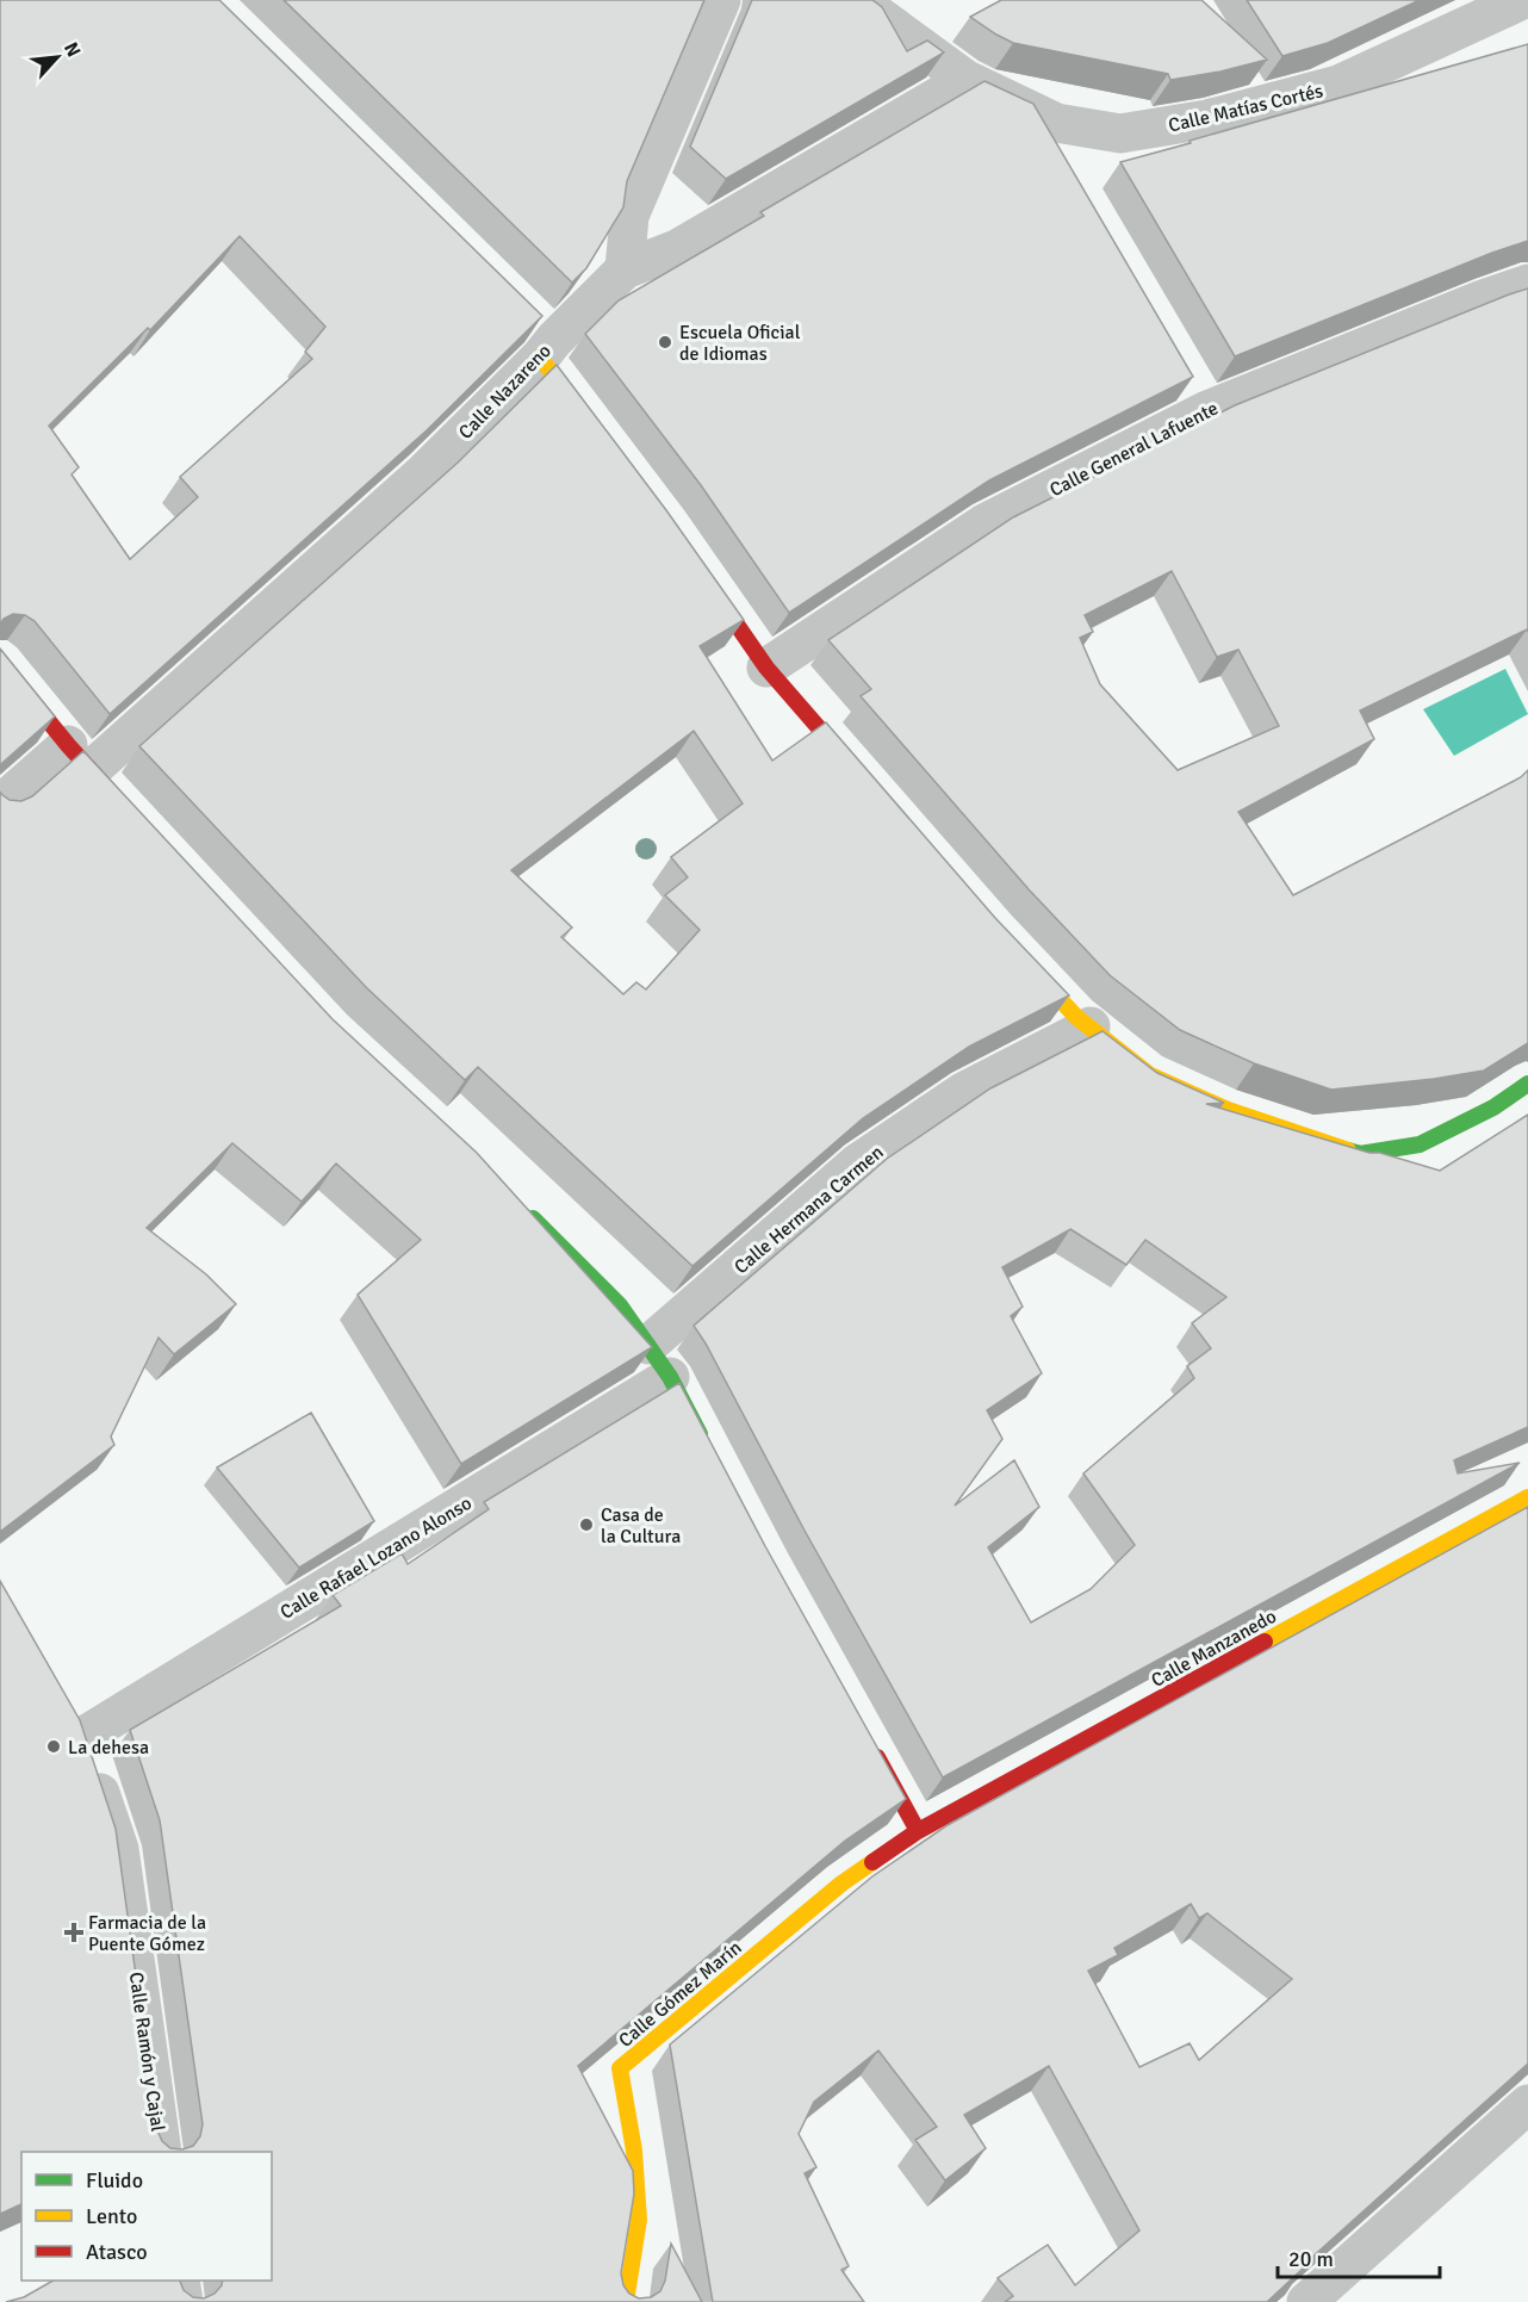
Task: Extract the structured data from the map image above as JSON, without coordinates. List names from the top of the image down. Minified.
{"streets":{"street":["Calle Matías Cortés","Calle Nazareno","Calle General Lafuente","Calle Hermana Carmen","Calle Rafael Lozano Alonso","Calle Manzanedo","Calle Gómez Marín","Calle Ramón y Cajal"]},"crossings":[["Calle Matías Cortés","Calle Nazareno"],["Calle Rafael Lozano Alonso","Calle Ramón y Cajal"],["Calle Manzanedo","Calle Gómez Marín"]],"places":{"other":["Escuela Oficial de Idiomas","Casa de la Cultura","La dehesa"],"health":["Farmacia de la Puente Gómez"]},"legend":["Fluido","Lento","Atasco"],"scale_bar":"20 m","north":"top right"}
